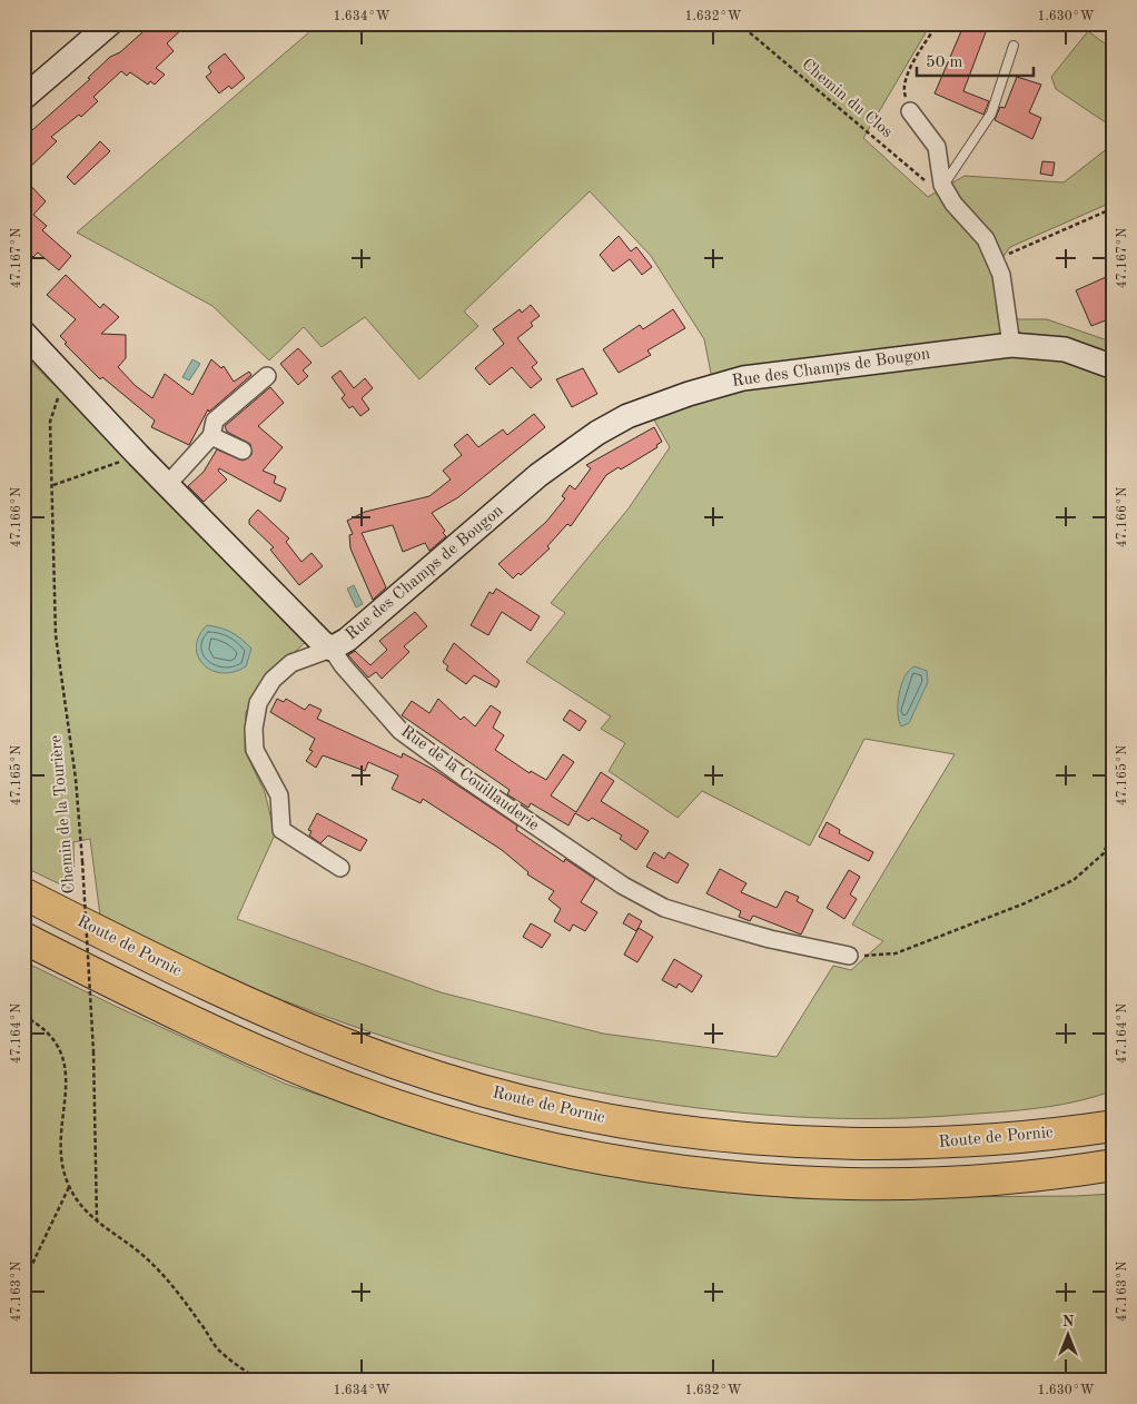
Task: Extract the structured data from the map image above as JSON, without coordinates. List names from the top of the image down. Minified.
{"streets":{"highway":["Route de Pornic"],"street":["Rue des Champs de Bougon","Rue de la Couillauderie"],"path":["Chemin du Clos","Chemin de la Tourière"]},"crossings":[["Rue des Champs de Bougon","Rue de la Couillauderie"],["Rue de la Couillauderie","Chemin de la Tourière"]],"scale_bar":"50 m","north":"top","coordinates":["1.634°W","1.632°W","1.630°W","47.167°N","47.166°N","47.165°N","47.164°N","47.163°N"]}
